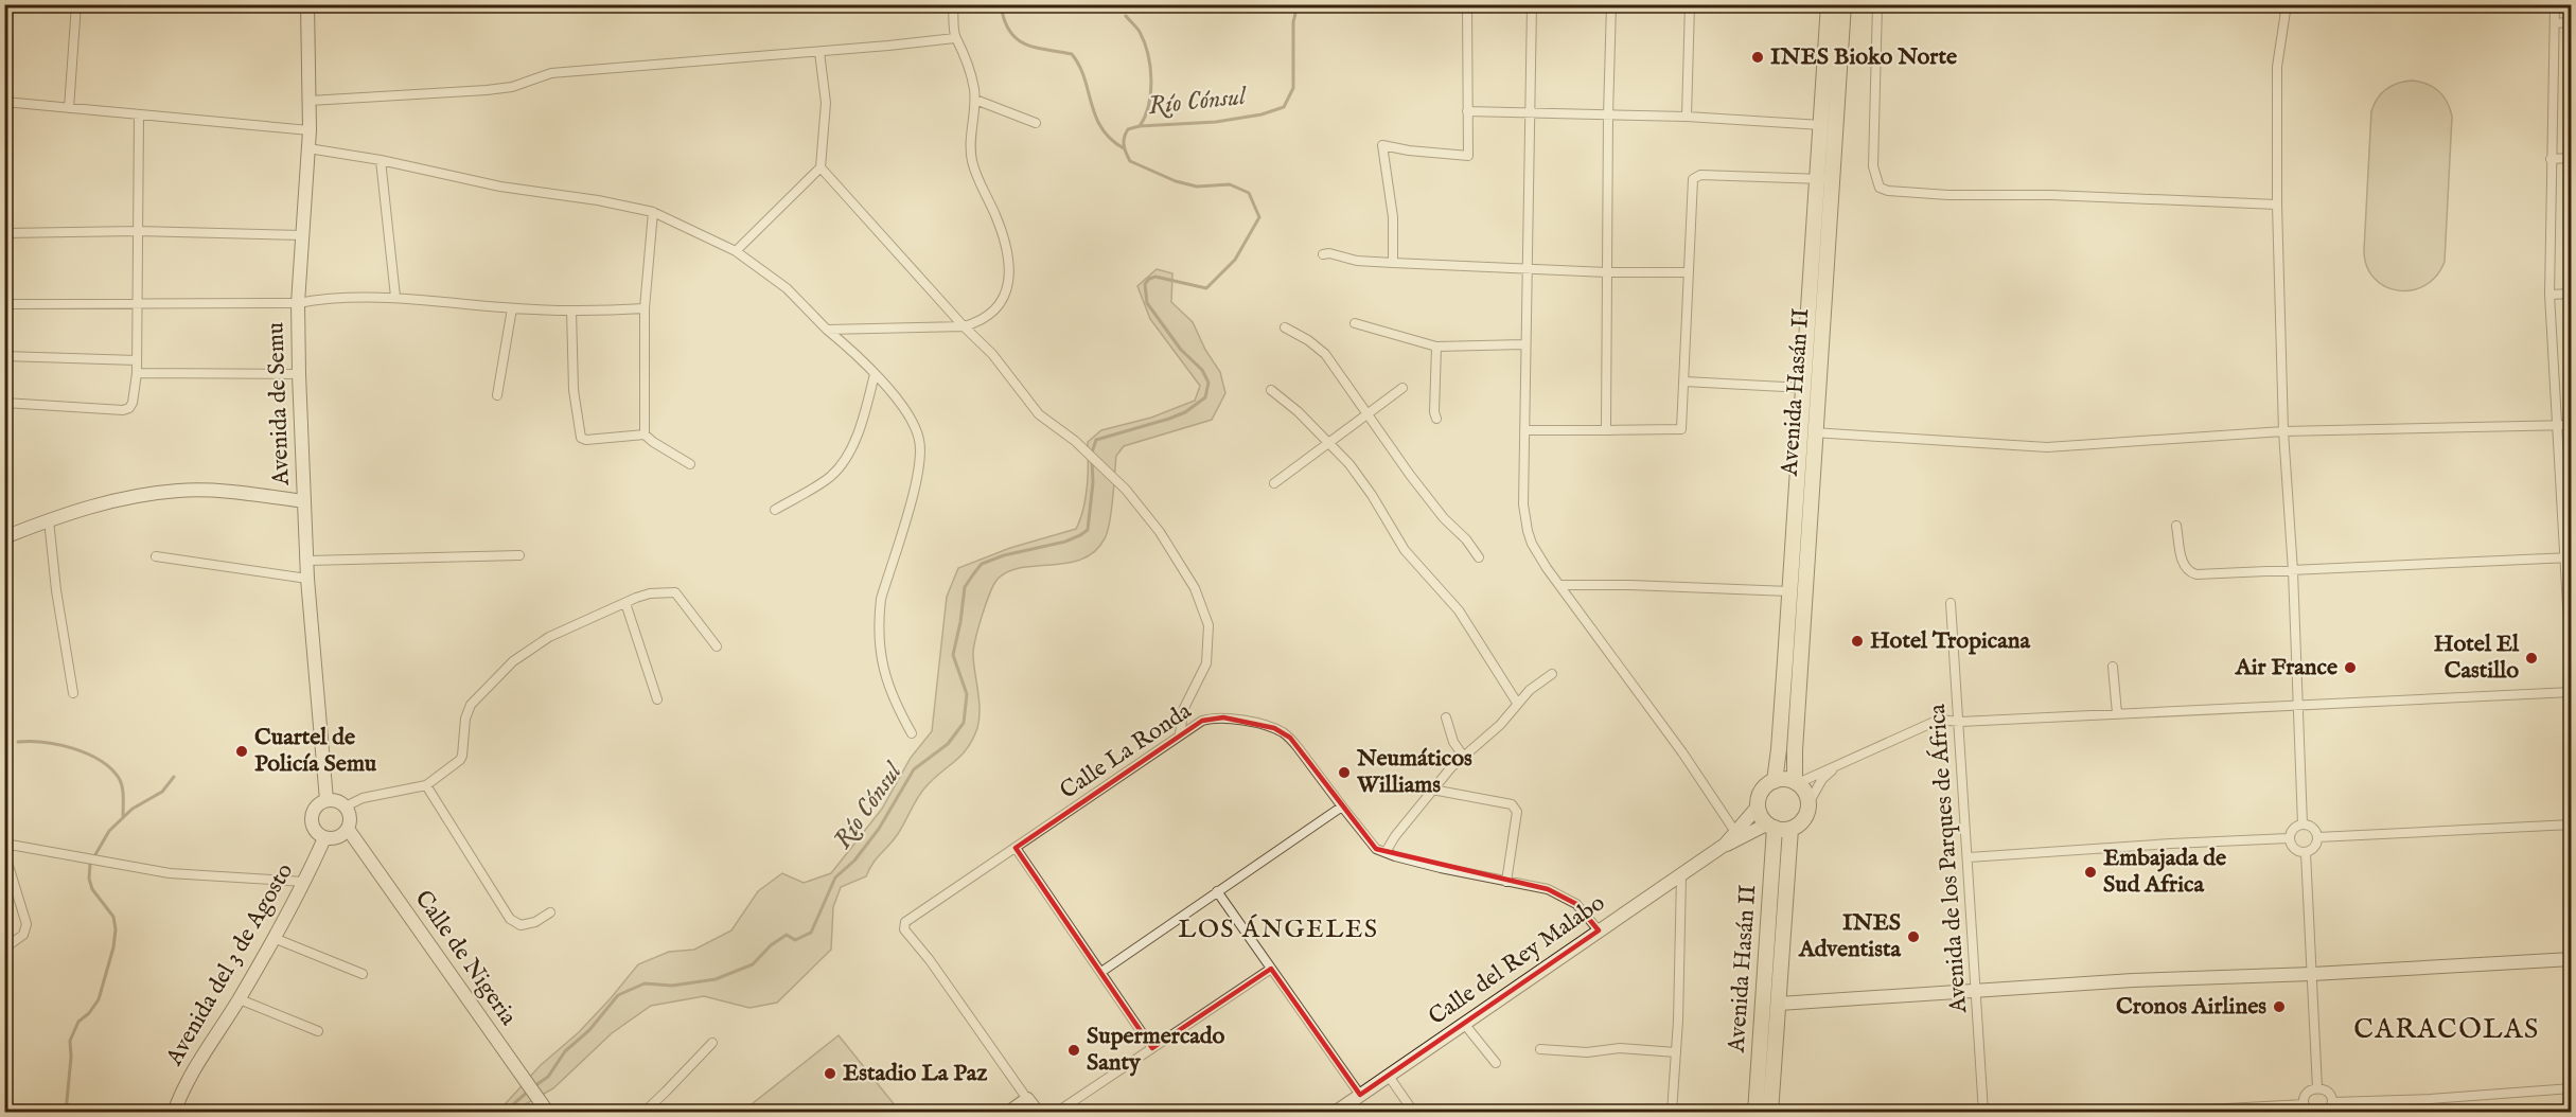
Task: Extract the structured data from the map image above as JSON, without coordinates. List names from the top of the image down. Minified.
{"streets":{"main road":["Avenida Hasán II","Avenida de Semu","Calle de Nigeria","Calle del Rey Malabo","Avenida del 3 de Agosto"],"street":["Calle La Ronda","Avenida de los Parques de África"]},"crossings":[["Avenida Hasán II","Calle del Rey Malabo"],["Avenida de Semu","Calle de Nigeria"],["Avenida de Semu","Avenida del 3 de Agosto"],["Calle de Nigeria","Avenida del 3 de Agosto"]],"districts":["LOS ÁNGELES","CARACOLAS"],"water":["Río Cónsul"],"places":["INES Bioko Norte","Hotel Tropicana","Hotel El Castillo","Air France","Cuartel de Policía Semu","Neumáticos Williams","Embajada de Sud Africa","INES Adventista","Cronos Airlines","Supermercado Santy","Estadio La Paz"]}
